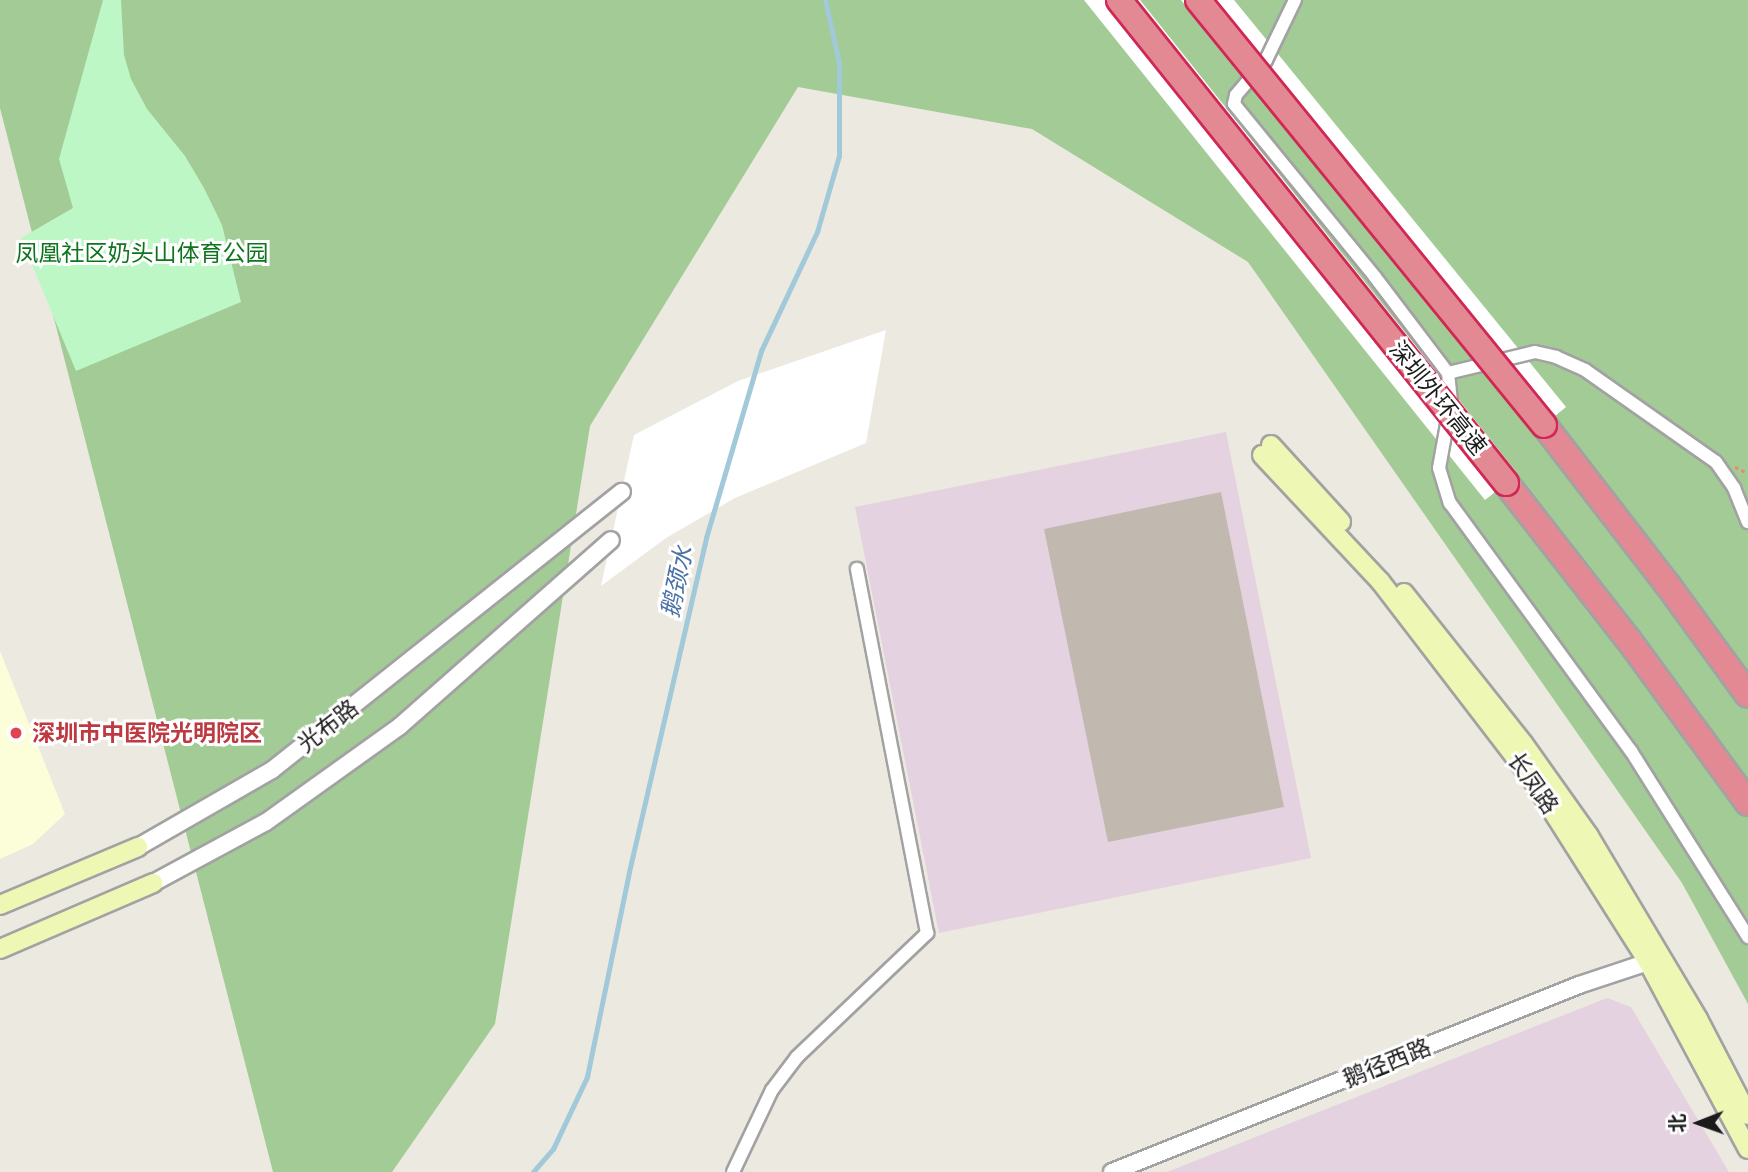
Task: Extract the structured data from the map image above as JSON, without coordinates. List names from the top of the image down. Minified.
{"streets":{"highway":["深圳外环高速"],"main road":["光布路","长凤路"],"street":["鹅径西路"]},"crossings":[["长凤路","鹅径西路"]],"water":["鹅颈水"],"parks":["凤凰社区奶头山体育公园"],"places":["深圳市中医院光明院区"],"north":"left"}
